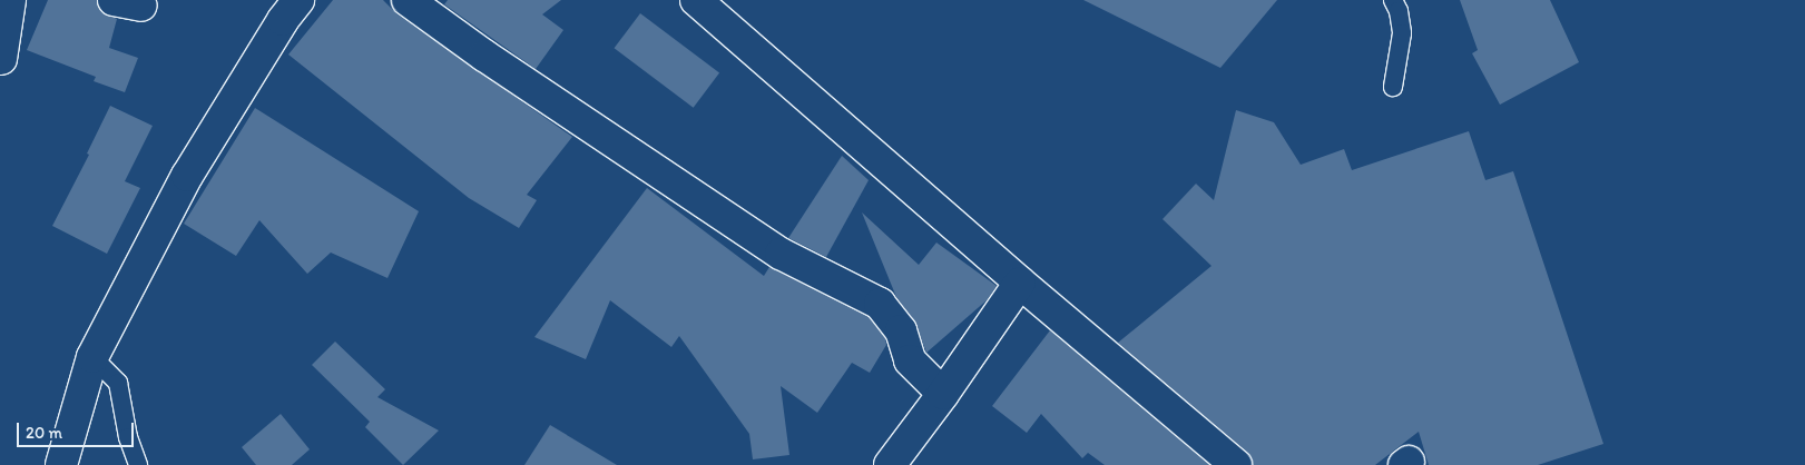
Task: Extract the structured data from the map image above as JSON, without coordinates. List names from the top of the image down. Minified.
{"scale_bar":"20 m"}
